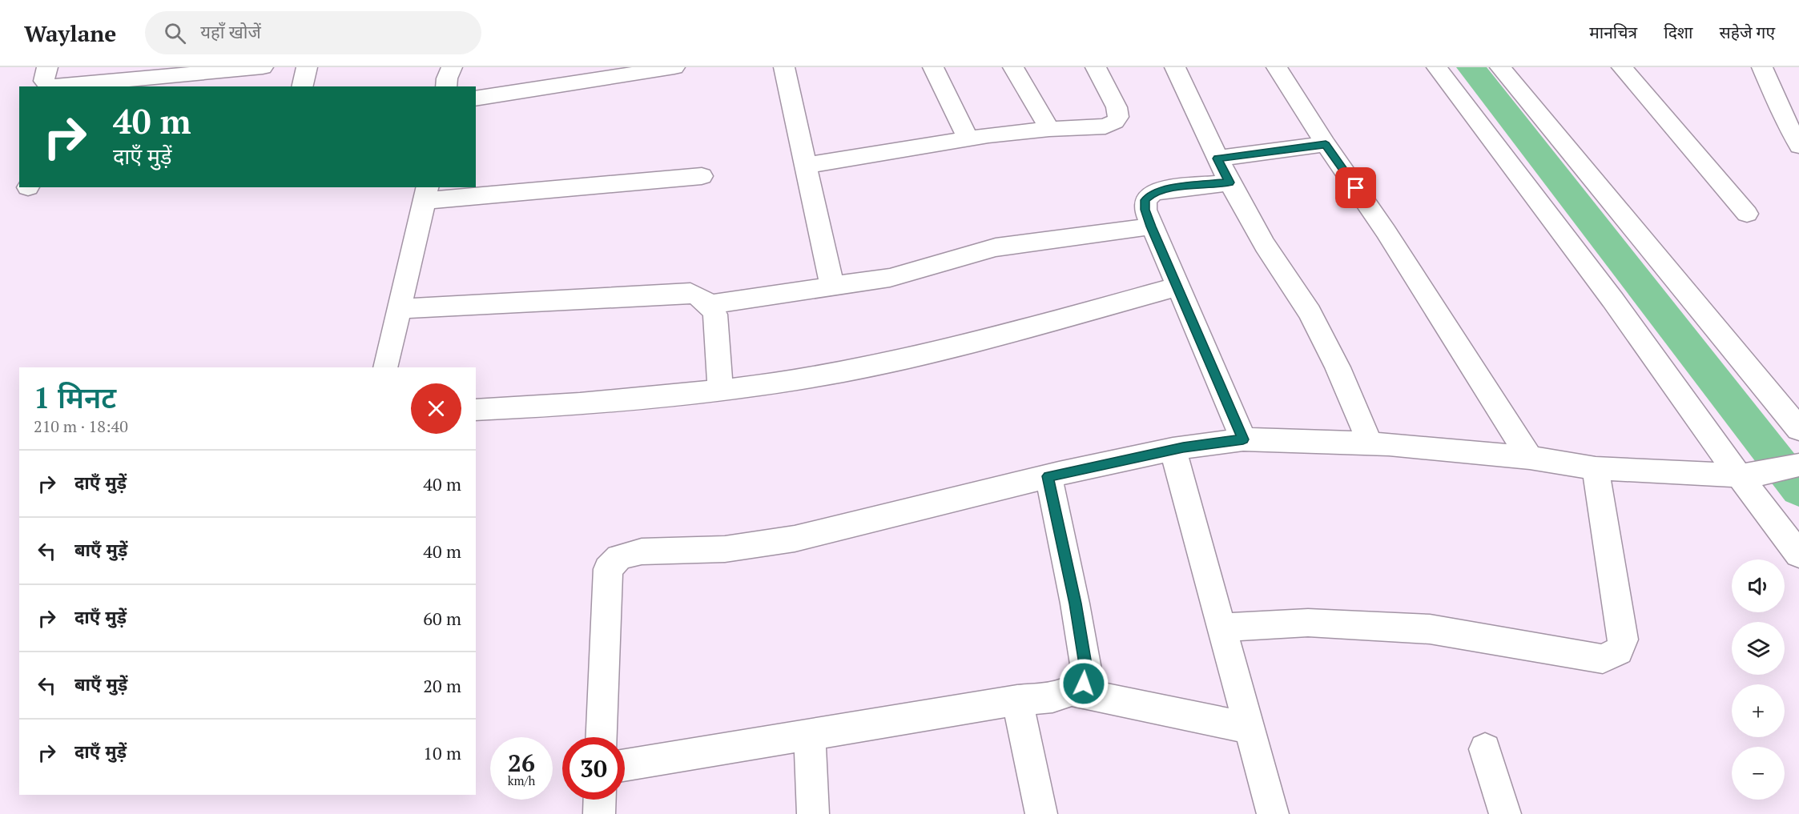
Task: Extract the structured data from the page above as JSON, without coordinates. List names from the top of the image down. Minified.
{"page":{"header":"Waylane","search":"यहाँ खोजें","nav":["मानचित्र","दिशा","सहेजे गए"],"turn":["40 m","दाएँ मुड़ें"],"heading":["1 मिनट","210 m · 18:40"],"list":[{"name":"दाएँ मुड़ें","value":"40 m"},{"name":"बाएँ मुड़ें","value":"40 m"},{"name":"दाएँ मुड़ें","value":"60 m"},{"name":"बाएँ मुड़ें","value":"20 m"},{"name":"दाएँ मुड़ें","value":"10 m"}],"map_buttons":["+","−"],"speed":"26 km/h","limit":"30"}}
